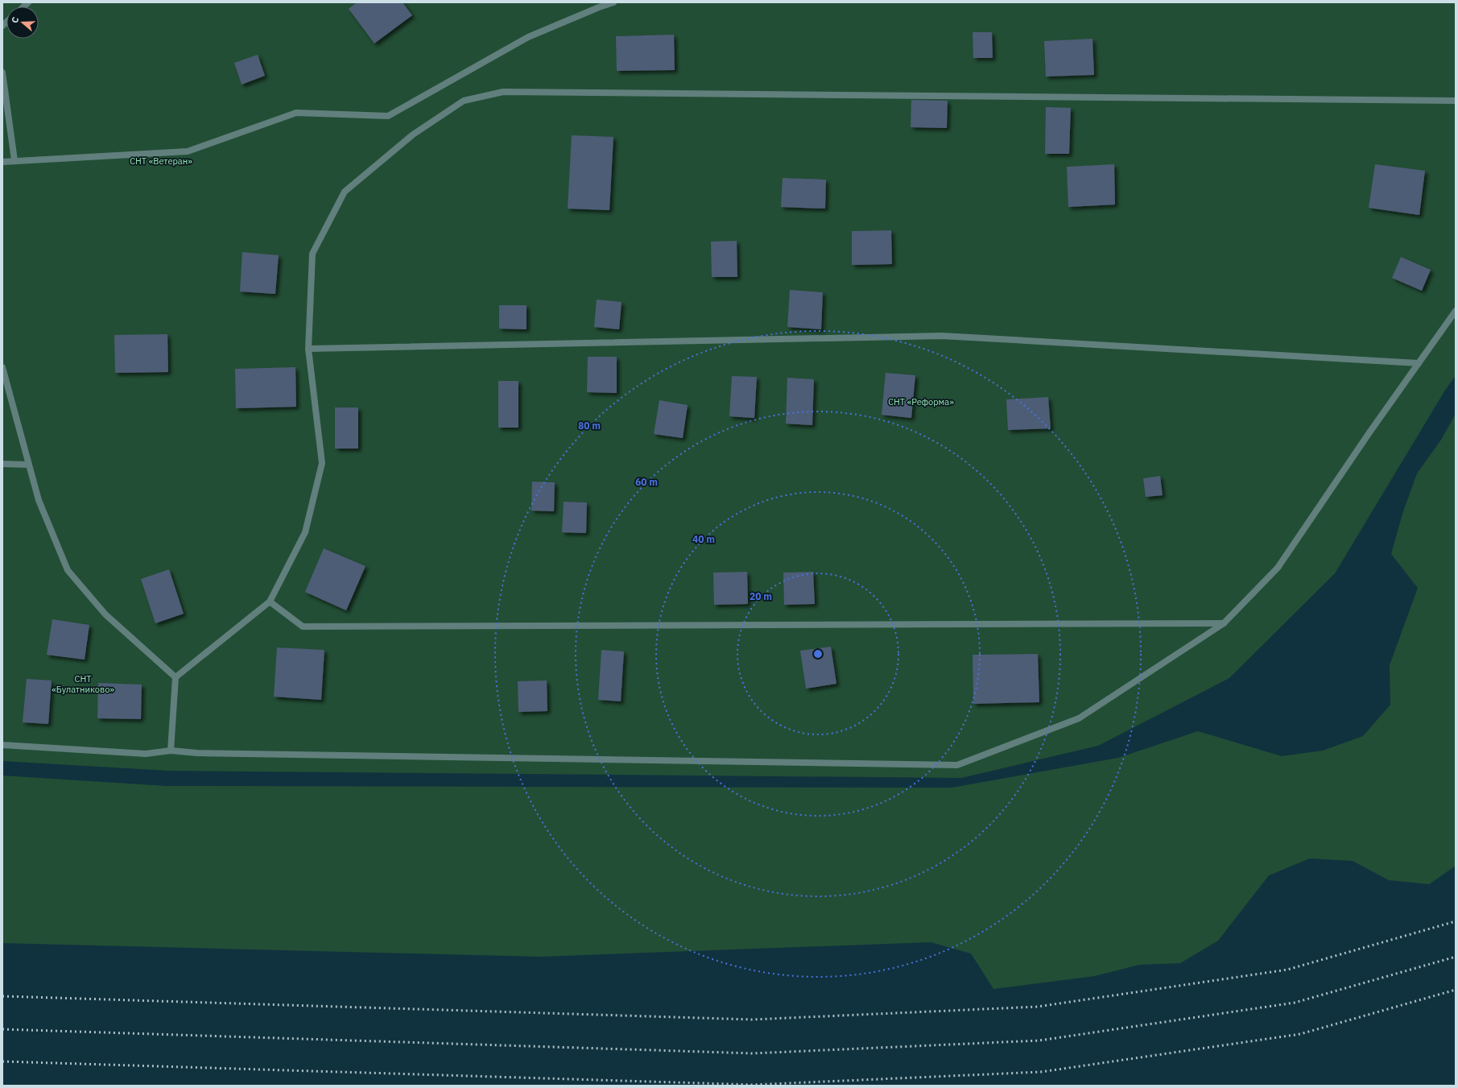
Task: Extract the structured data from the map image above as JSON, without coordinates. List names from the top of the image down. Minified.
{"parks":["СНТ «Ветеран»","СНТ «Реформа»","СНТ «Булатниково»"],"north":"left","rings":["80 m","60 m","40 m","20 m"]}
